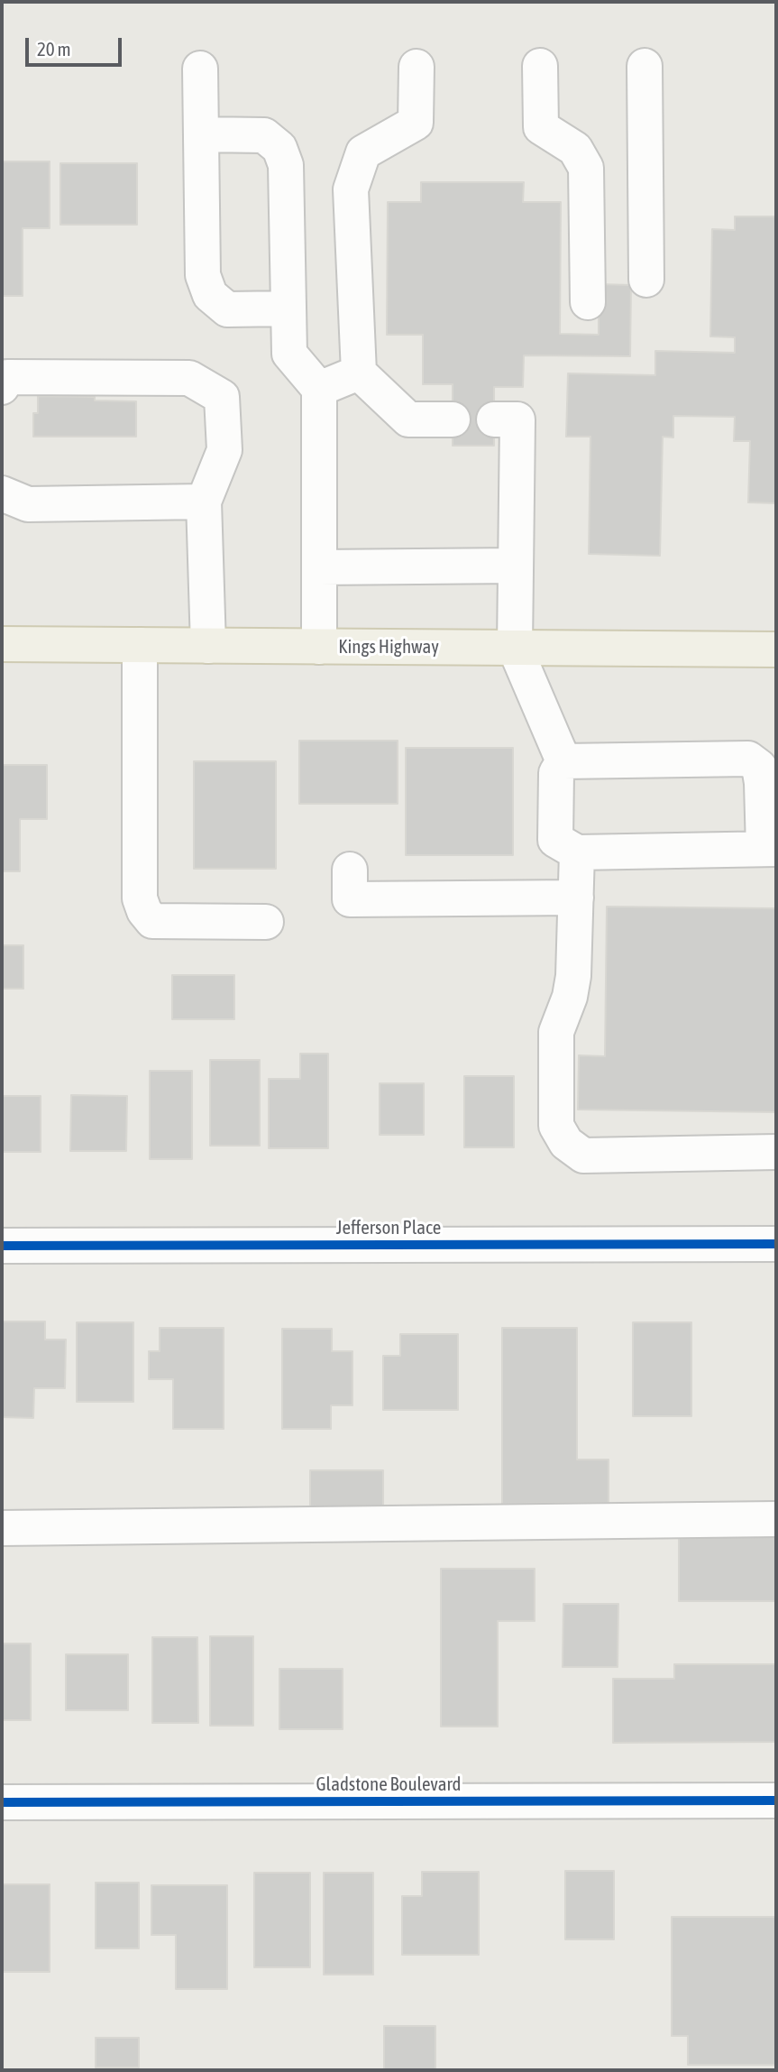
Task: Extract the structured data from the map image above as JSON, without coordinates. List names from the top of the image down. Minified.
{"streets":{"main road":["Kings Highway"],"street":["Jefferson Place","Gladstone Boulevard"]},"scale_bar":"20 m"}
